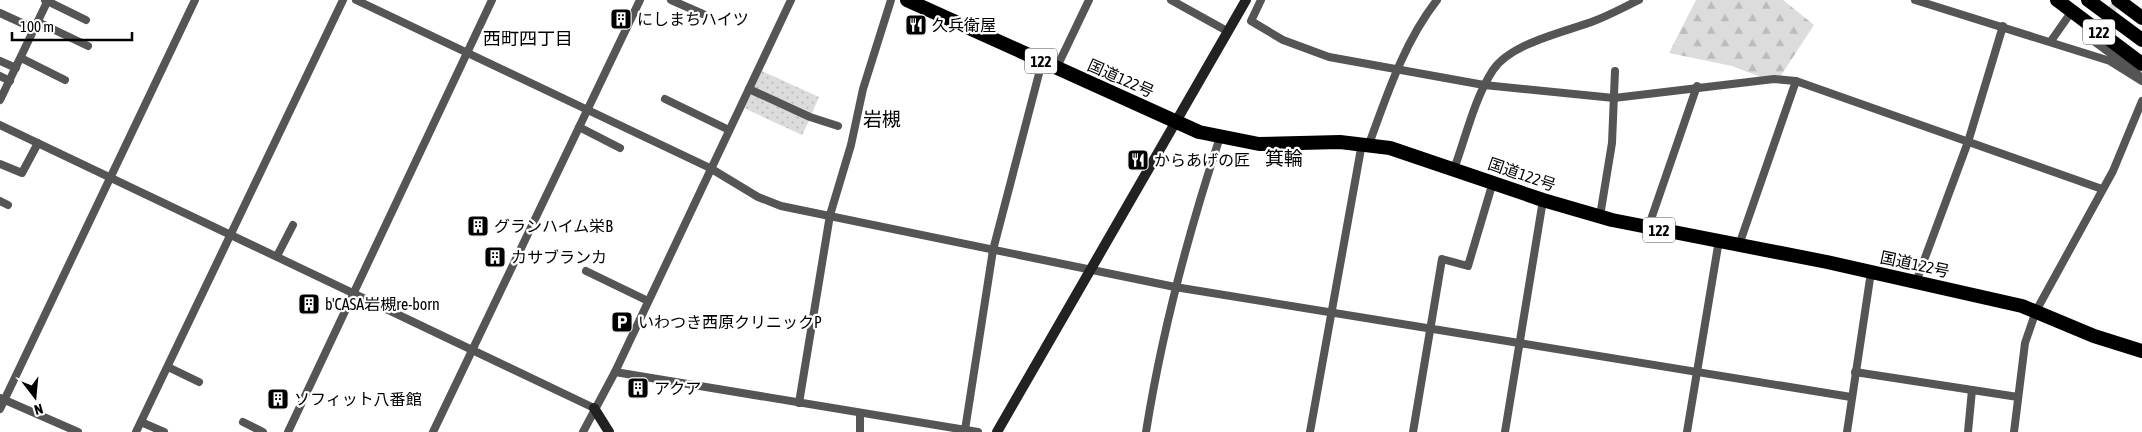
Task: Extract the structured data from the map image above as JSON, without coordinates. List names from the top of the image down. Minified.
{"streets":{"highway":["122","国道122号"]},"districts":["西町四丁目","岩槻","箕輪"],"places":{"building":["にしまちハイツ","グランハイム栄B","カサブランカ","b'CASA岩槻re-born","アクア","ソフィット八番館"],"restaurant":["久兵衛屋","からあげの匠"],"parking":["いわつき西原クリニックP"]},"scale_bar":"100 m","north":"bottom"}
